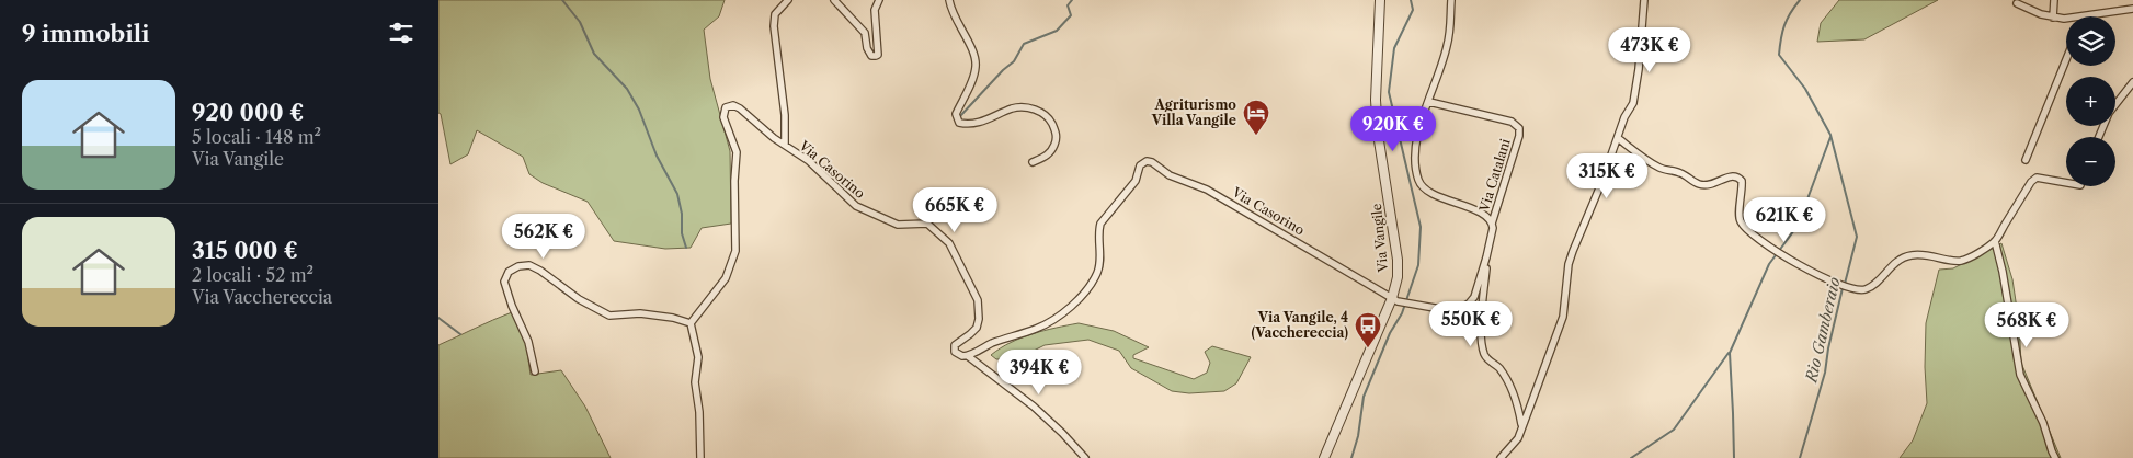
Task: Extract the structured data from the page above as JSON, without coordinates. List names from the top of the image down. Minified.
{"streets":{"street":["Via Casorino","Via Catalani","Via Vangile"]},"crossings":[["Via Casorino","Via Vangile"]],"water":["Rio Gamberaio"],"places":{"hotel":["Agriturismo Villa Vangile"],"bus stop":["Via Vangile, 4 (Vacchereccia)"]},"page":{"heading":"9 immobili","map_buttons":["+","−"],"price":["473K €","920K €","315K €","665K €","621K €","562K €","550K €","568K €","394K €"],"list":[{"name":"920 000 €","note":"5 locali · 148 m² · Via Vangile"},{"name":"315 000 €","note":"2 locali · 52 m² · Via Vacchereccia"}]}}
